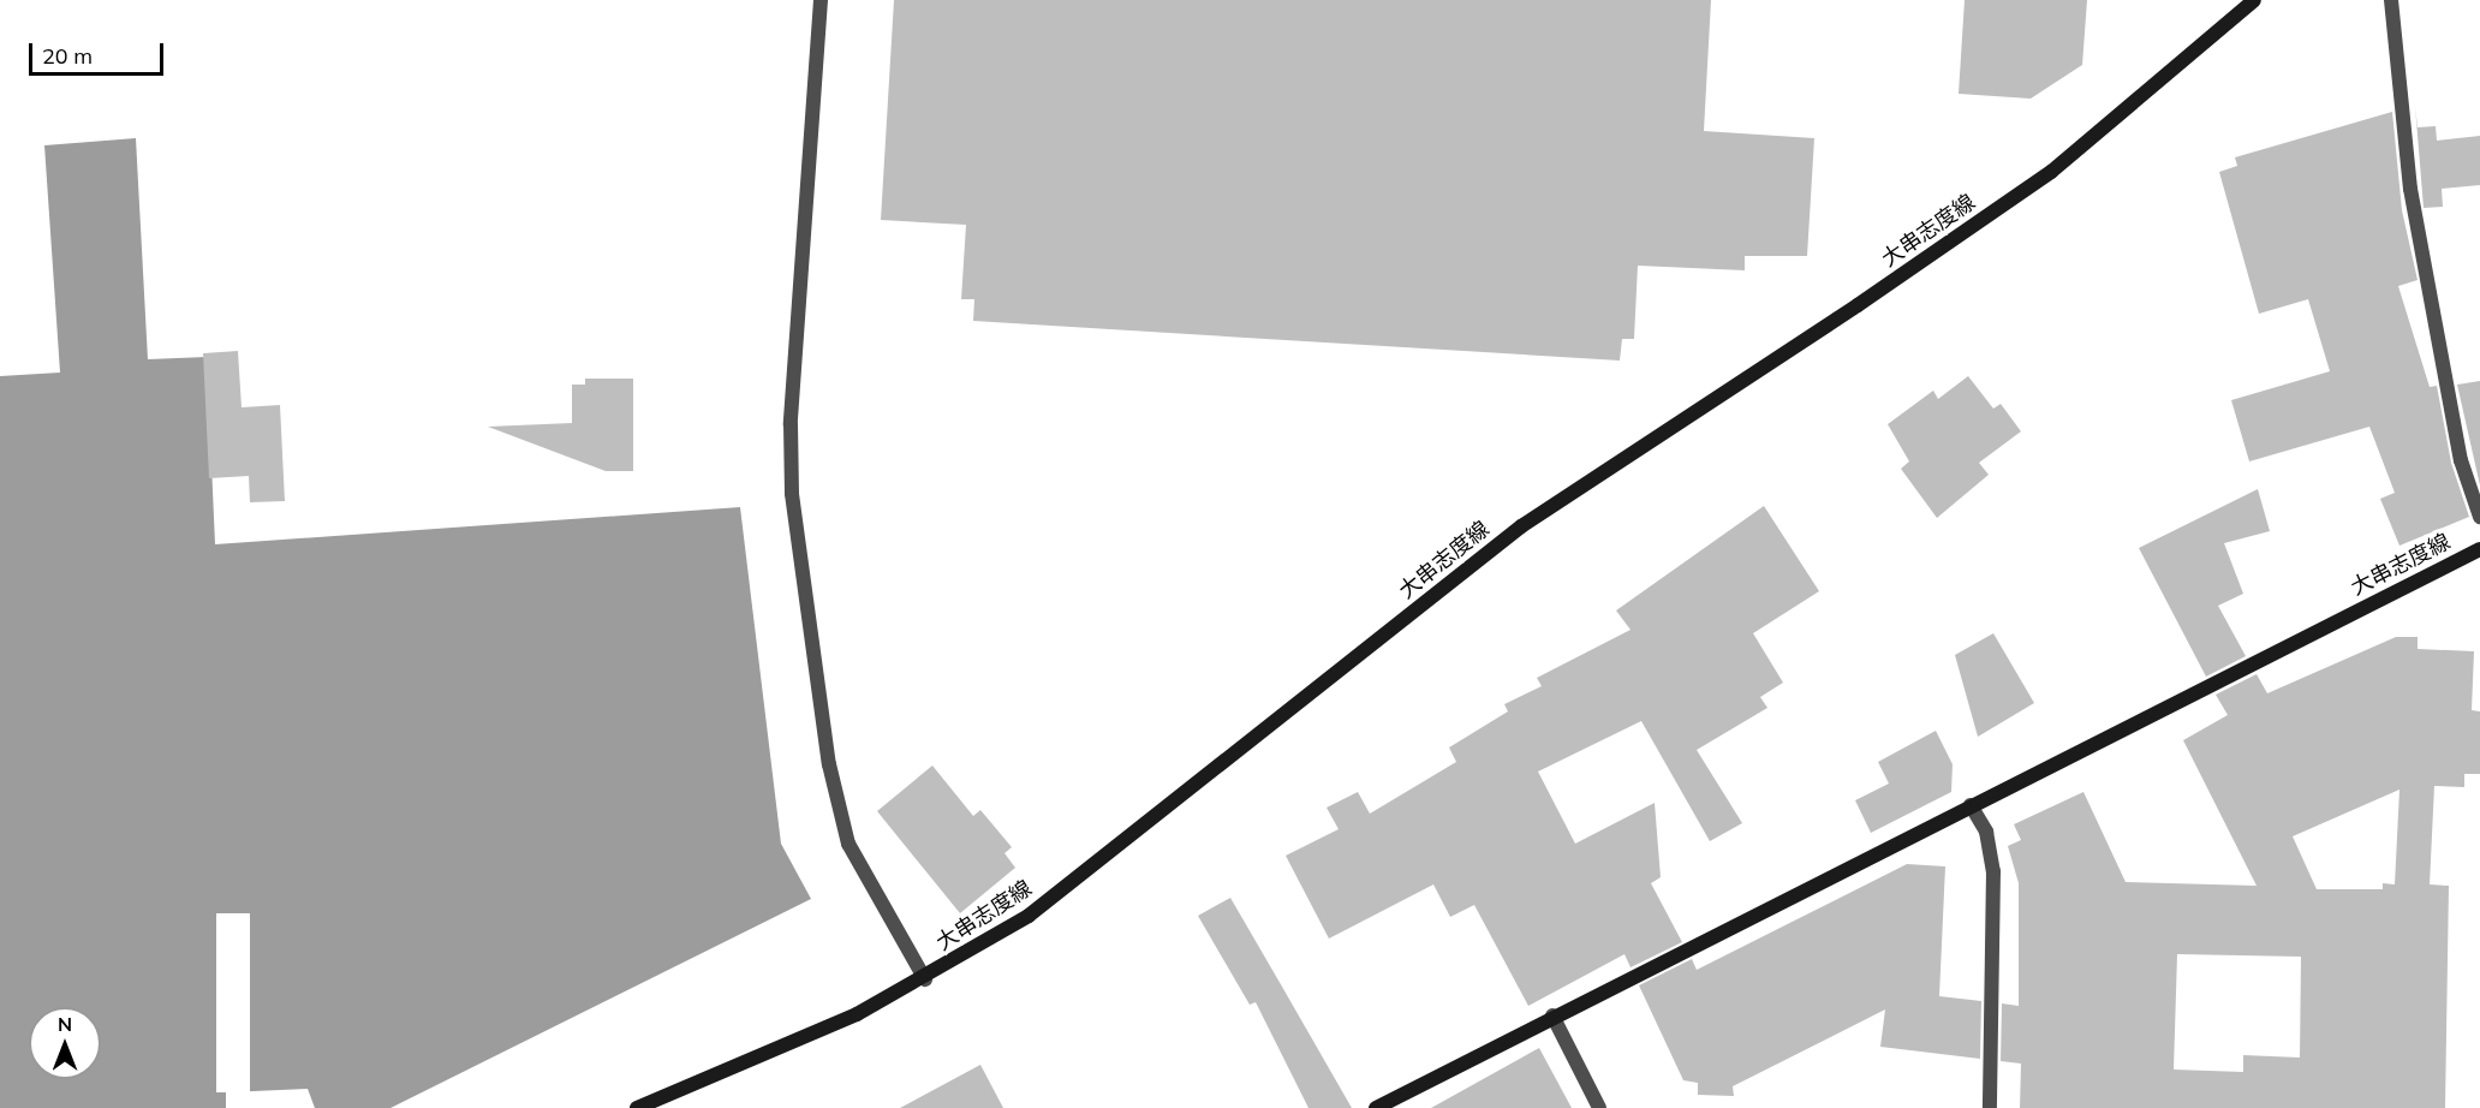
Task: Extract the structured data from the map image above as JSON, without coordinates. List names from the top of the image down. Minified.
{"streets":{"main road":["大串志度線"]},"scale_bar":"20 m","north":"top"}
